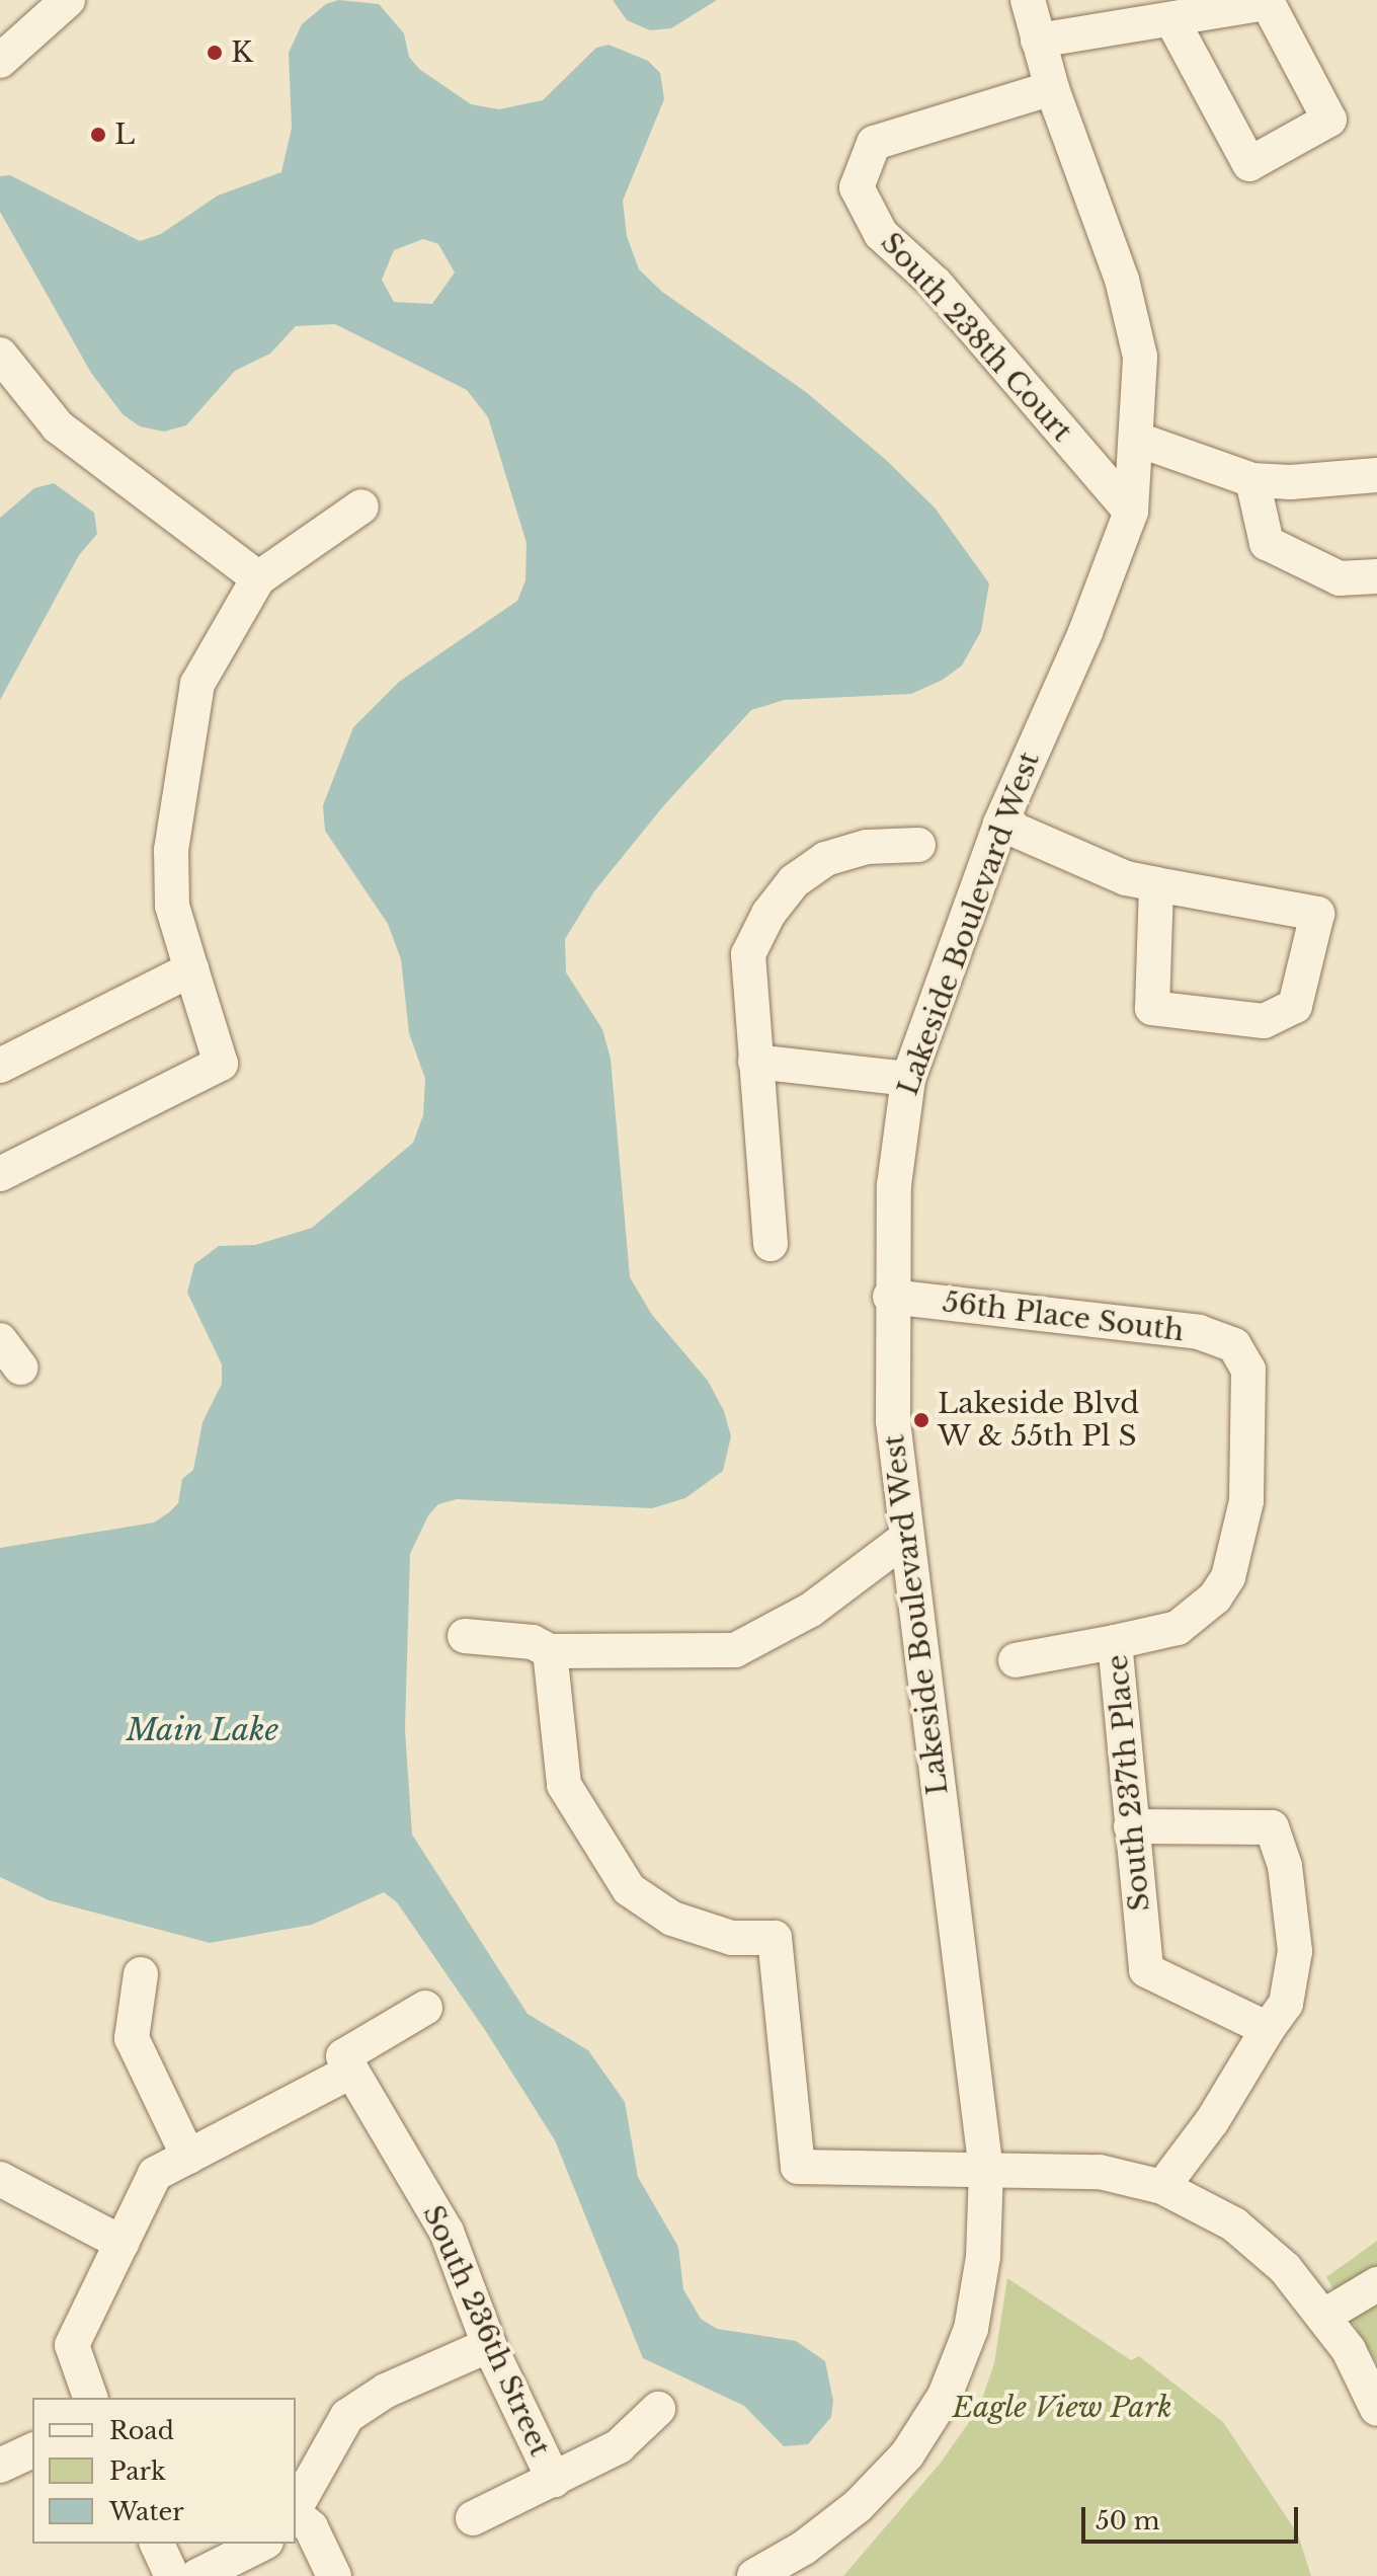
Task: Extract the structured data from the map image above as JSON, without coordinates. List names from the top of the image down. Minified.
{"streets":{"street":["South 238th Court","Lakeside Boulevard West","56th Place South","South 237th Place","South 236th Street"]},"crossings":[["South 238th Court","Lakeside Boulevard West"],["Lakeside Boulevard West","56th Place South"],["56th Place South","South 237th Place"]],"water":["Main Lake"],"parks":["Eagle View Park"],"places":["K","L","Lakeside Blvd W & 55th Pl S"],"legend":["Road","Park","Water"],"scale_bar":"50 m"}
